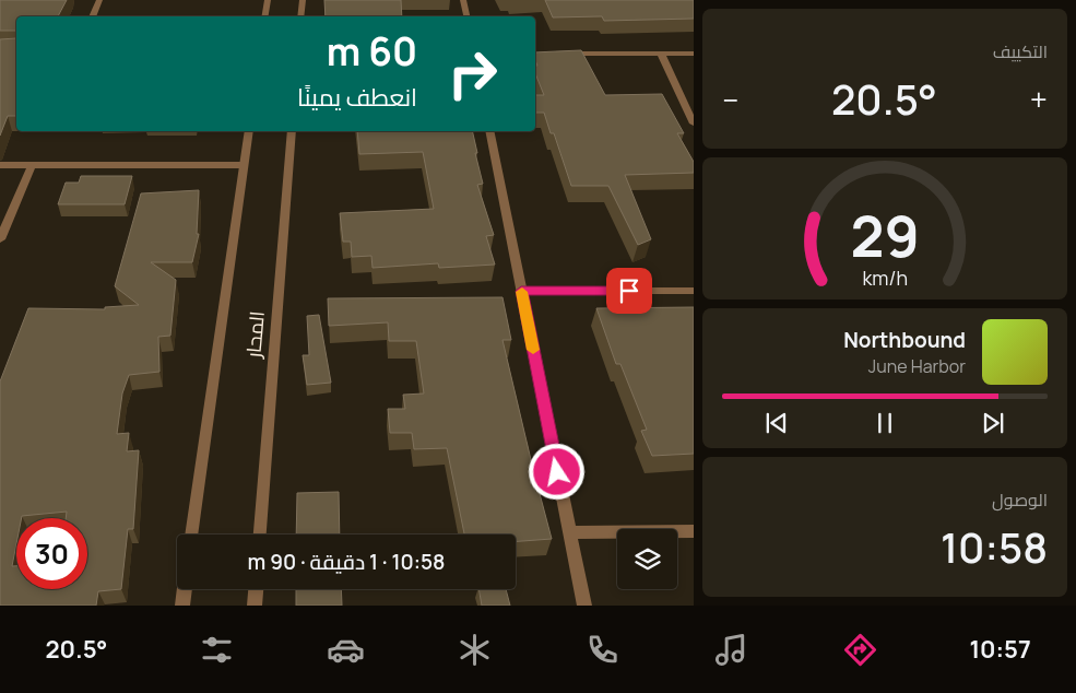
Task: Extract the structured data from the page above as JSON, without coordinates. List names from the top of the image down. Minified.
{"streets":{"street":["المحار"]},"page":{"tile":["التكييف",["الوصول","10:58"]],"turn":["60 m","انعطف يمينًا"],"heat":["−","20.5°","+"],"song":["Northbound","June Harbor"],"limit":"30","trip":"10:58 · 1 دقيقة · 90 m","tabs":["10:57","20.5°"],"gauge":["29","km/h"]}}
